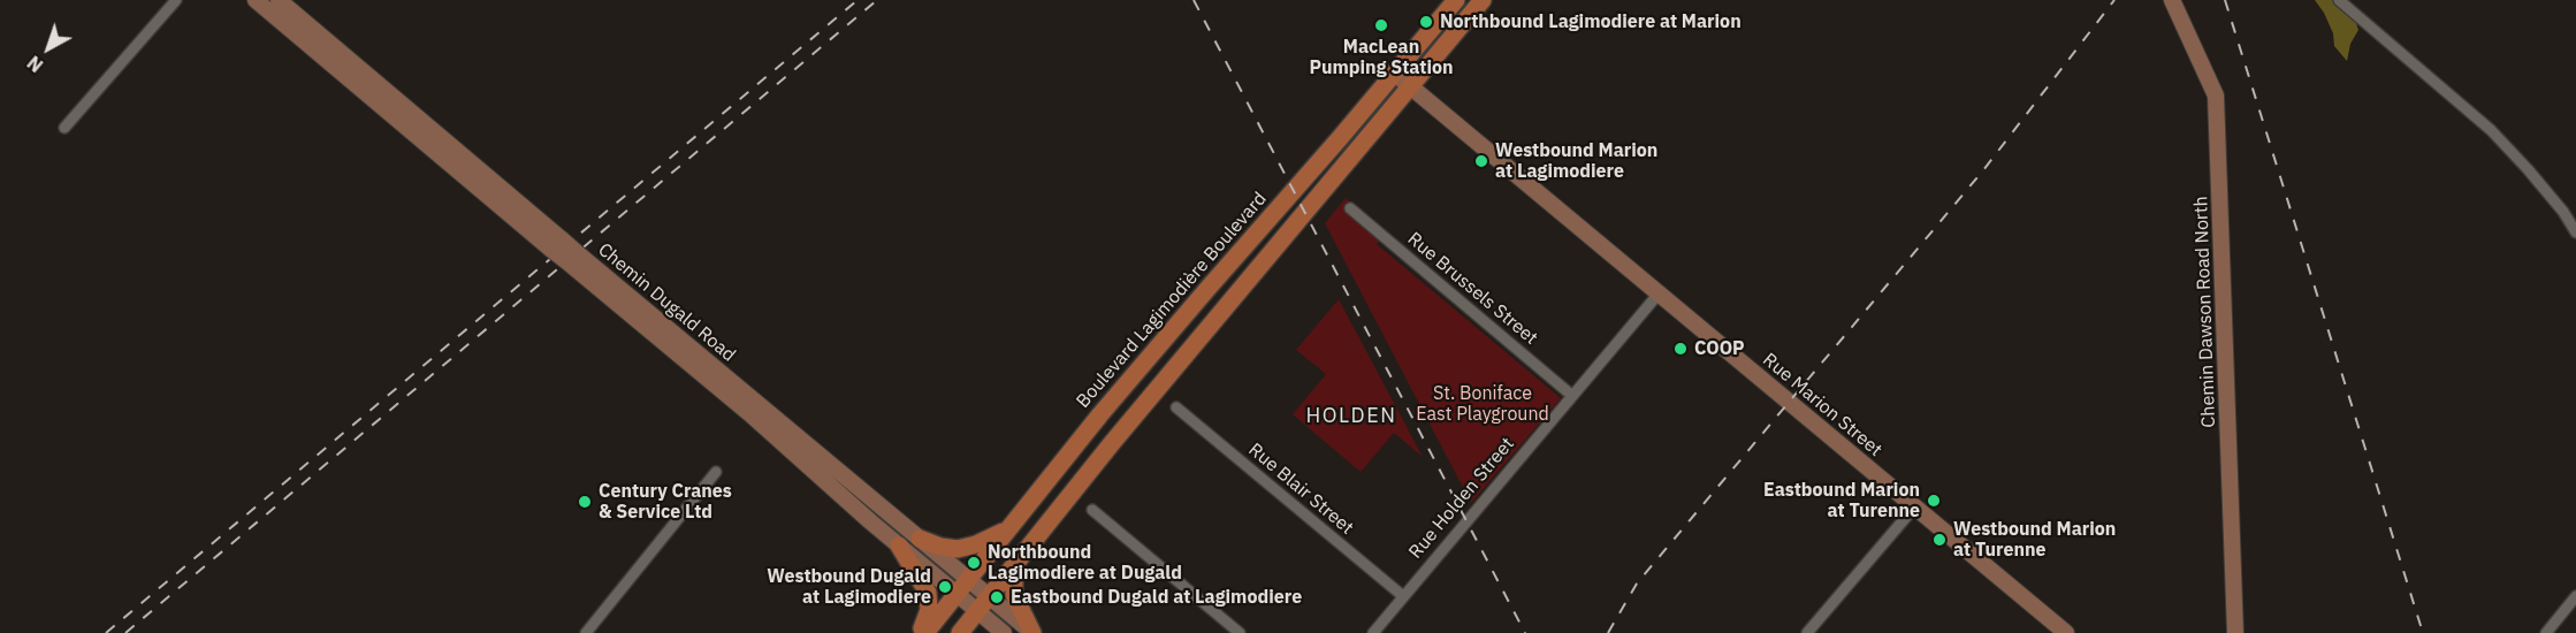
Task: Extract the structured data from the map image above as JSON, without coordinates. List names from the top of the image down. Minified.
{"streets":{"main road":["Boulevard Lagimodière Boulevard","Chemin Dugald Road","Chemin Dawson Road North","Rue Marion Street"],"street":["Rue Brussels Street","Rue Blair Street","Rue Holden Street"]},"crossings":[["Rue Brussels Street","Rue Holden Street"],["Boulevard Lagimodière Boulevard","Chemin Dugald Road"],["Boulevard Lagimodière Boulevard","Rue Marion Street"],["Rue Marion Street","Rue Holden Street"],["Rue Blair Street","Rue Holden Street"]],"districts":["HOLDEN"],"parks":["St. Boniface East Playground"],"places":["Northbound Lagimodiere at Marion","MacLean Pumping Station","Westbound Marion at Lagimodiere","COOP","Eastbound Marion at Turenne","Century Cranes & Service Ltd","Westbound Marion at Turenne","Northbound Lagimodiere at Dugald","Westbound Dugald at Lagimodiere","Eastbound Dugald at Lagimodiere"],"north":"bottom left"}
